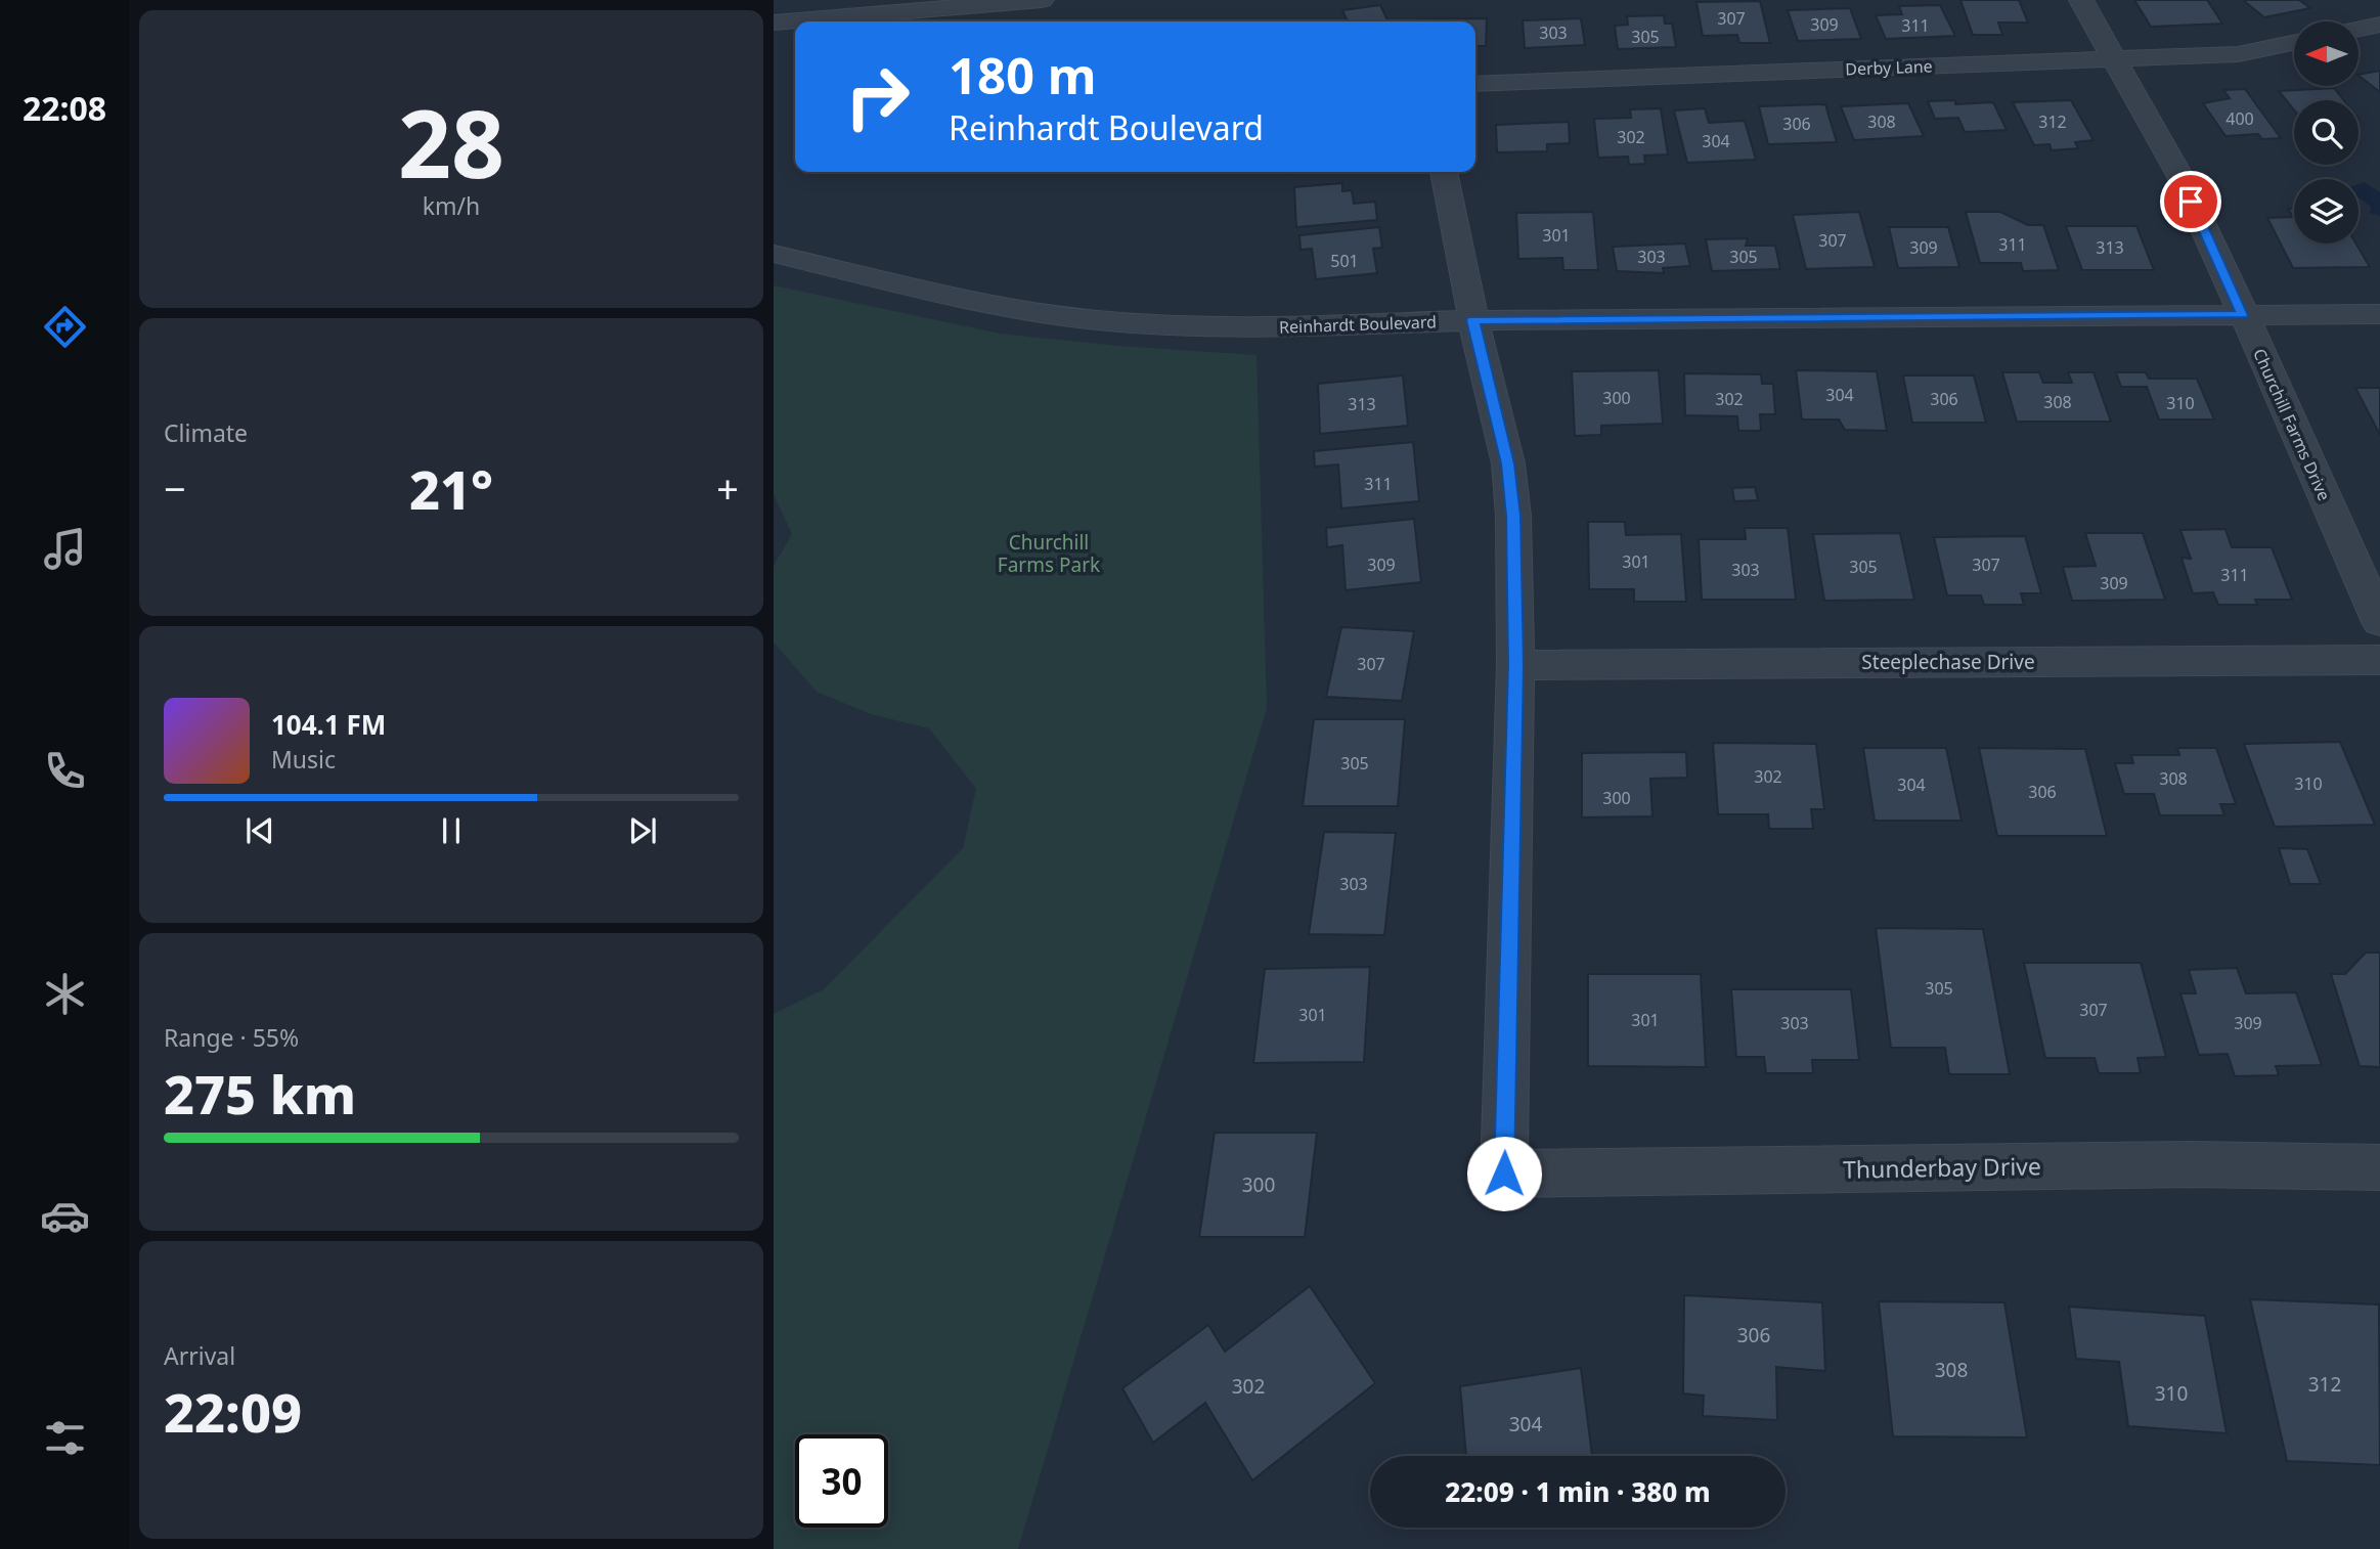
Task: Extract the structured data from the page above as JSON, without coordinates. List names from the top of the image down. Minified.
{"streets":{"street":["Derby Lane","Reinhardt Boulevard","Churchill Farms Drive","Steeplechase Drive","Thunderbay Drive"]},"crossings":[["Derby Lane","Churchill Farms Drive"],["Reinhardt Boulevard","Churchill Farms Drive"],["Steeplechase Drive","Thunderbay Drive"]],"parks":["Churchill Farms Park"],"house_numbers":["307","309","311","303","305","400","308","312","306","302","304","301","307","311","309","313","303","305","501","304","300","302","306","308","310","313","311","301","309","307","305","303","311","309","307","305","302","308","310","304","306","300","303","305","307","301","301","303","309","300","306","308","312","302","310","304"],"north":"left","page":{"tabs":"22:08","tile":[["28","km/h"],"Climate",["Range · 55%","275 km"],["Arrival","22:09"]],"turn":["180 m","Reinhardt Boulevard"],"heat":["−","21°","+"],"song":["104.1 FM","Music"],"limit":"30","trip":"22:09 · 1 min · 380 m"}}
